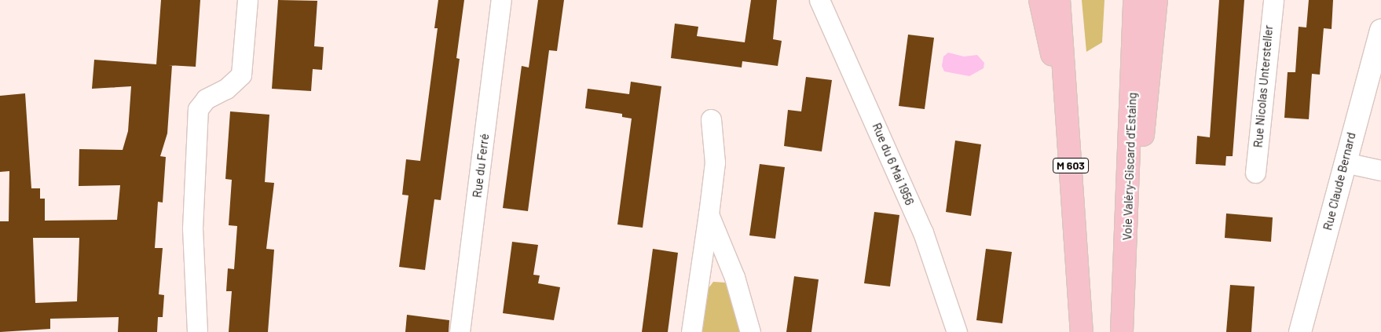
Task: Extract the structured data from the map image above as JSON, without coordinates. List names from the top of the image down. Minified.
{"streets":{"highway":["M 603","Voie Valéry-Giscard d'Estaing"],"street":["Rue Nicolas Untersteller","Rue du 6 Mai 1956","Rue du Ferré","Rue Claude Bernard"]}}
